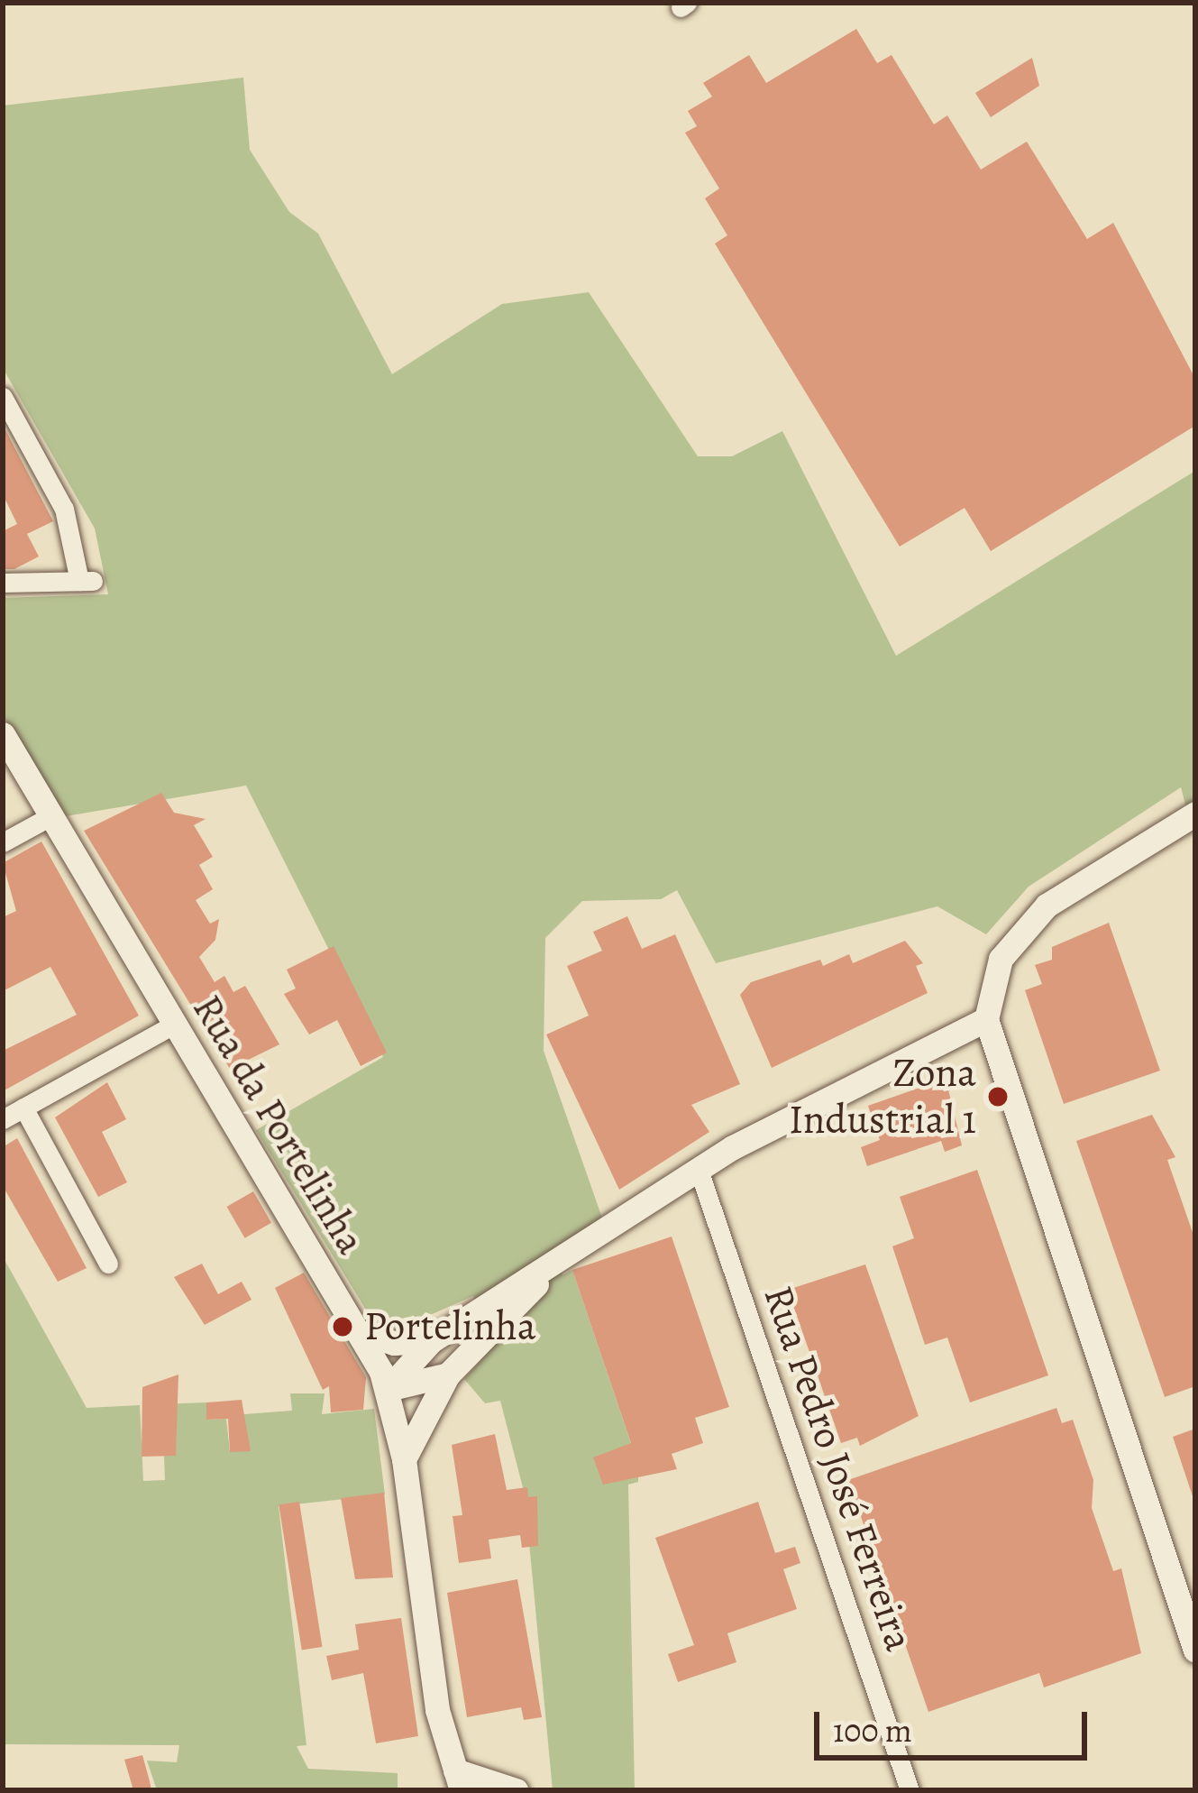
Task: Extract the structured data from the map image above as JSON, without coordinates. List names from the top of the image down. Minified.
{"streets":{"street":["Rua da Portelinha","Rua Pedro José Ferreira"]},"places":["Zona Industrial 1","Portelinha"],"scale_bar":"100 m"}
